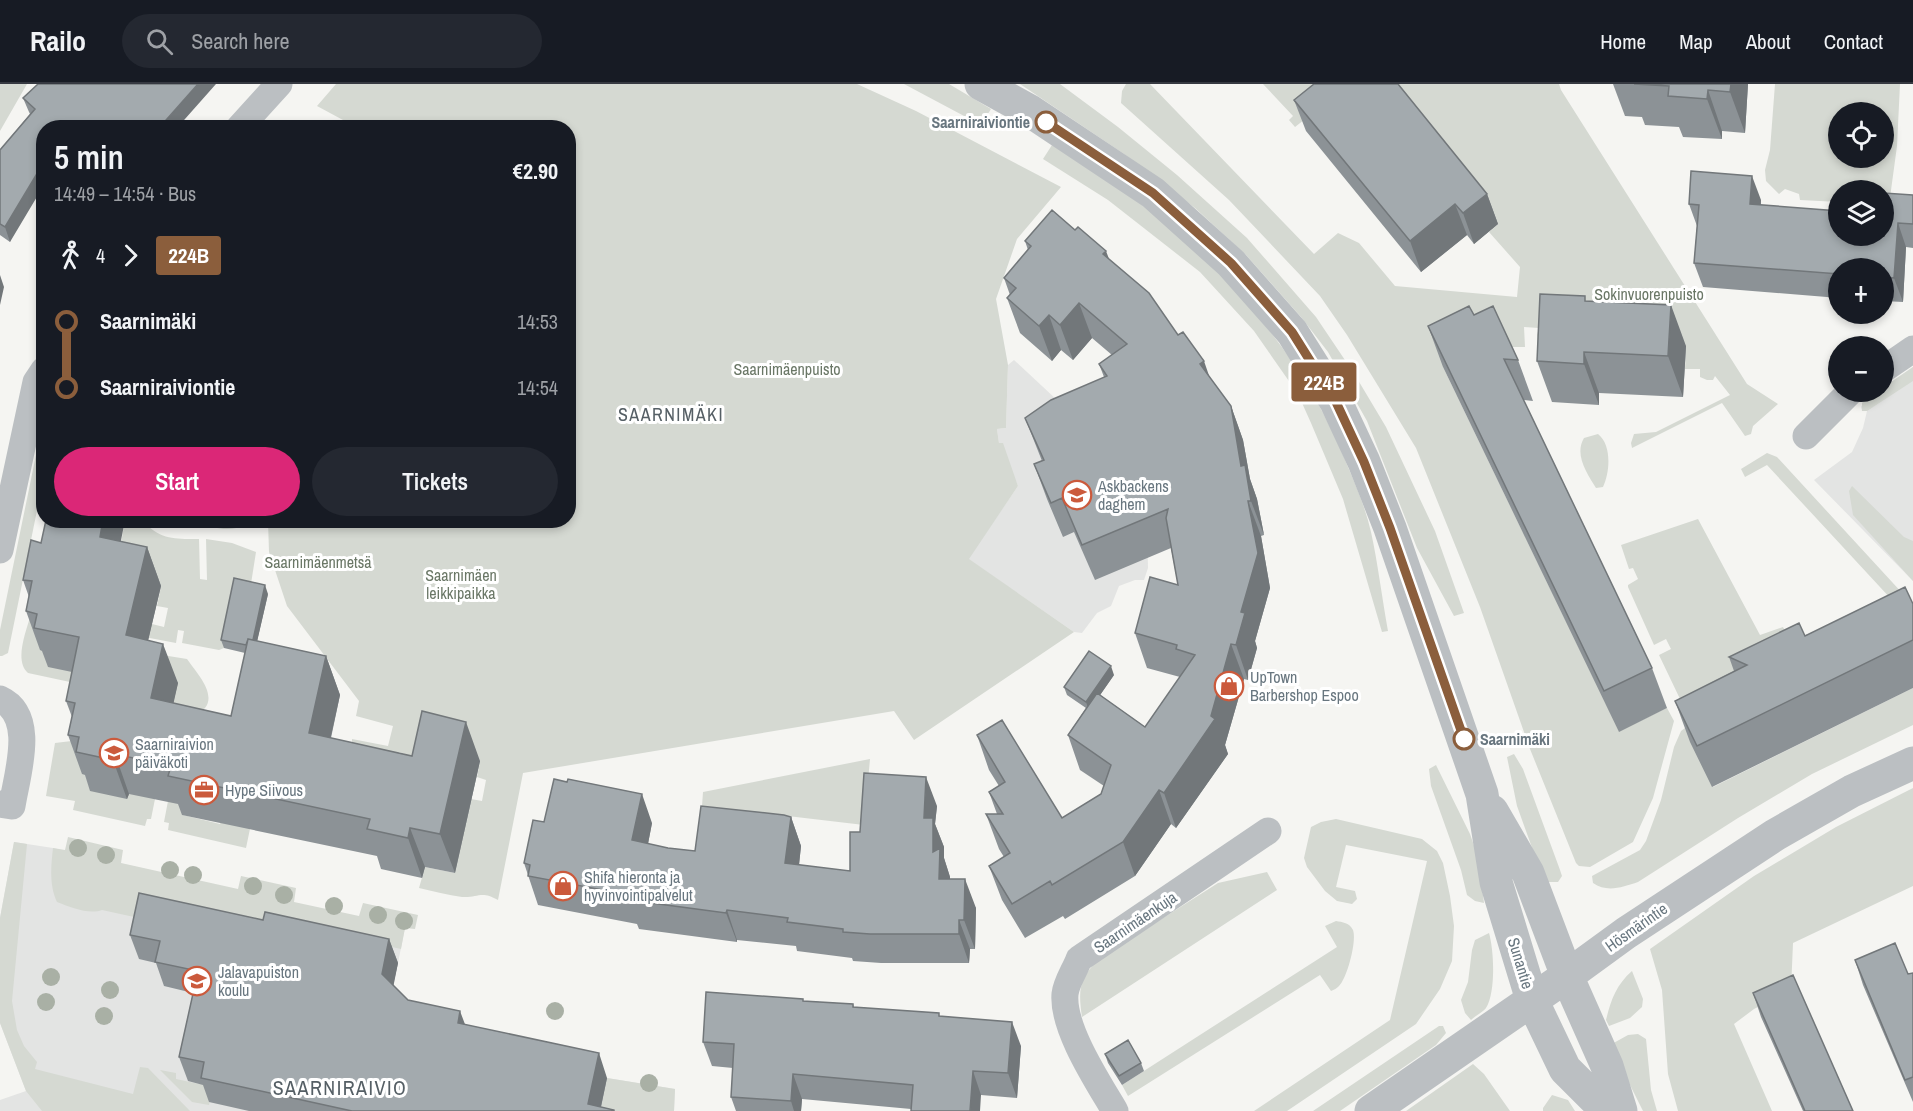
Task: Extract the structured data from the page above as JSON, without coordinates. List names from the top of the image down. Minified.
{"streets":{"street":["Saarnimäenkuja","Hösmärintie","Sunantie"]},"crossings":[["Hösmärintie","Sunantie"]],"districts":["SAARNIMÄKI","SAARNIRAIVIO"],"parks":["Sokinvuorenpuisto","Saarnimäenpuisto","Saarnimäenmetsä","Saarnimäen leikkipaikka"],"places":{"other":["Saarniraiviontie","Saarnimäki"],"school or university":["Askbackens daghem","Saarniraivion päiväkoti","Jalavapuiston koulu"],"shop":["UpTown Barbershop Espoo","Shifa hieronta ja hyvinvointipalvelut"],"office":["Hype Siivous"]},"lines":["bus line 224B"],"page":{"header":"Railo","search":"Search here","nav":["Home","Map","About","Contact"],"on_map":"224B","map_buttons":["+","−"],"heading":["5 min","14:49 – 14:54 · Bus","€2.90"],"legs":["4","224B"],"list":[{"name":"Saarnimäki","value":"14:53"},{"name":"Saarniraiviontie","value":"14:54"}],"buttons":["Start","Tickets"]}}
